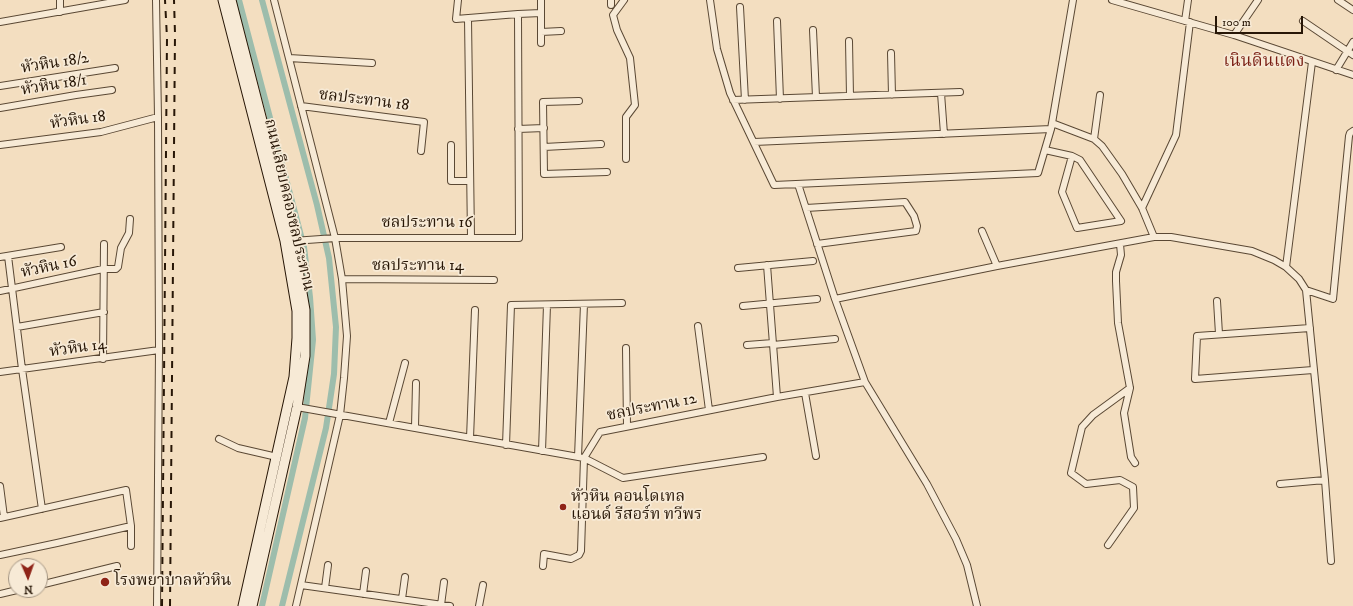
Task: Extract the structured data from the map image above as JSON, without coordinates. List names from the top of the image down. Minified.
{"streets":{"street":["หัวหิน 18/2","หัวหิน 18/1","ชลประทาน 18","หัวหิน 18","ถนนเลียบคลองชลประทาน","ชลประทาน 16","ชลประทาน 14","หัวหิน 16","หัวหิน 14","ชลประทาน 12"]},"crossings":[["ถนนเลียบคลองชลประทาน","ชลประทาน 16"]],"districts":["เนินดินแดง"],"places":["หัวหิน คอนโดเทล แอนด์ รีสอร์ท ทวีพร","โรงพยาบาลหัวหิน"],"scale_bar":"100 m","north":"bottom"}
